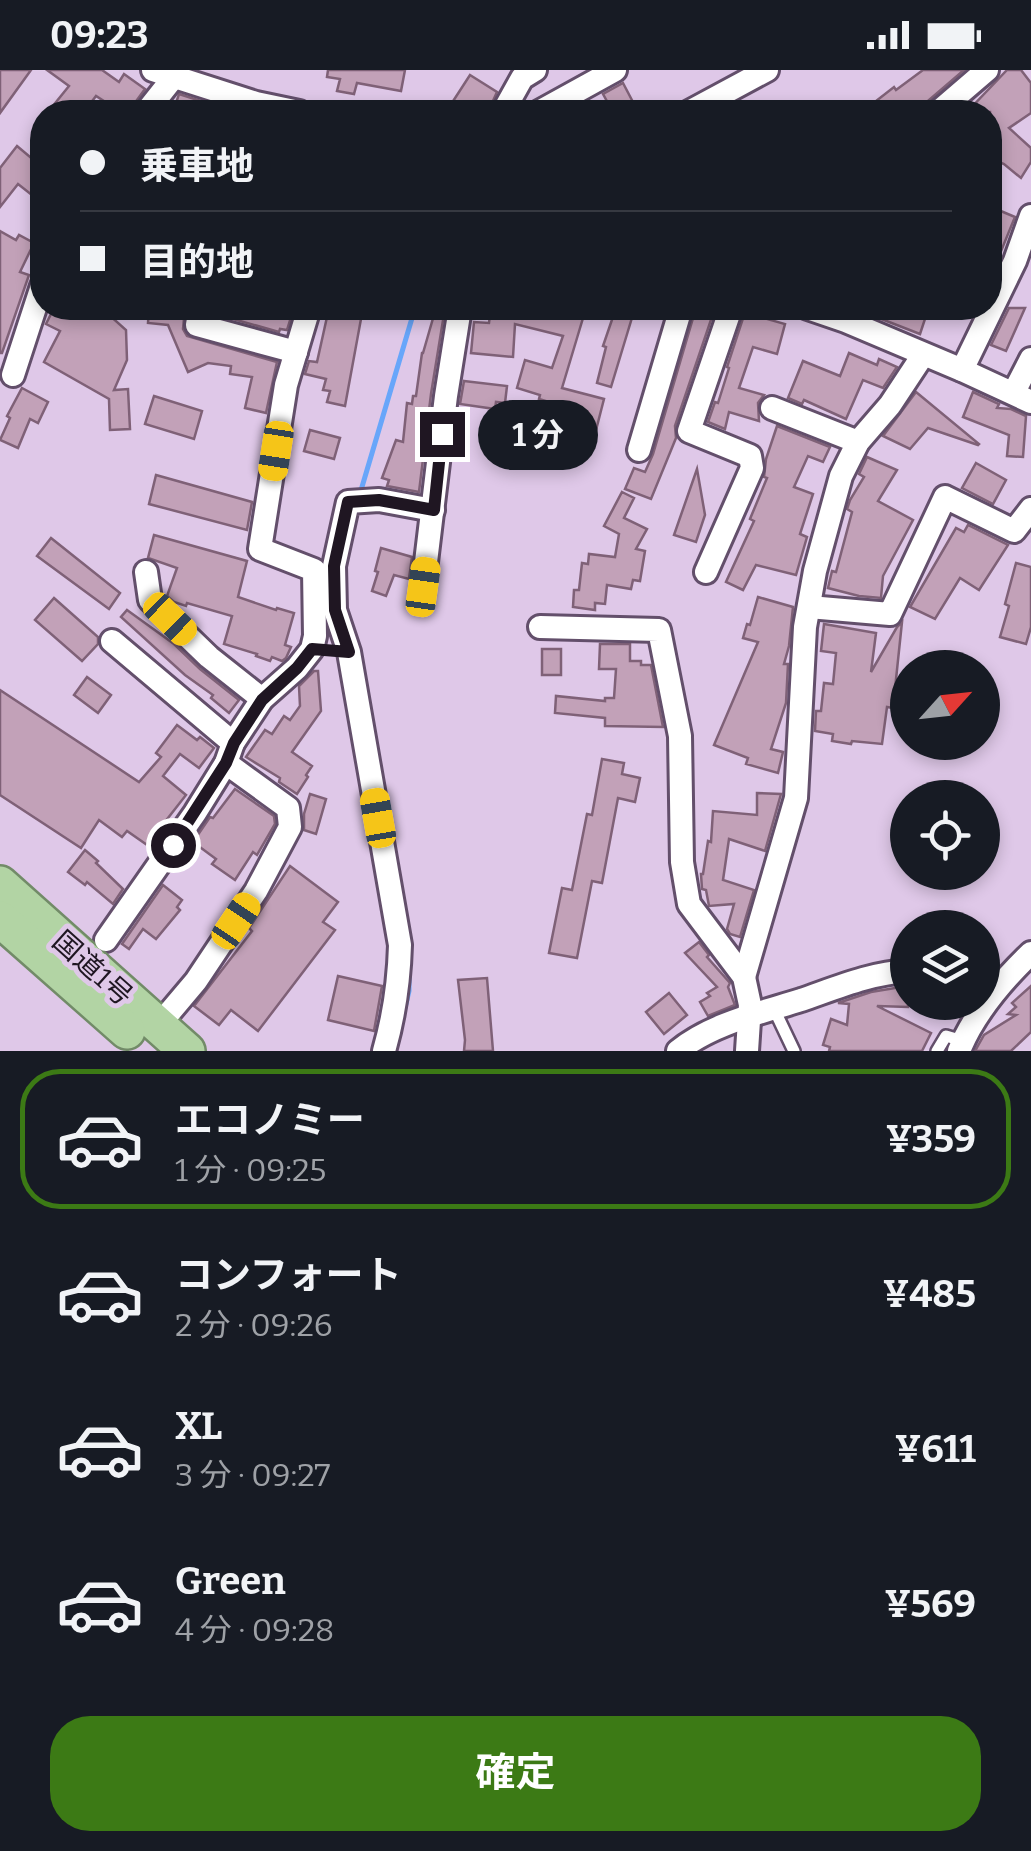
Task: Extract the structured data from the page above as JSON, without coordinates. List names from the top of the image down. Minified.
{"streets":{"highway":["国道1号"]},"north":"top right","page":{"status":"09:23","banner":["乗車地","目的地"],"bubble":"1 分","list":[{"name":"エコノミー","note":"1 分 · 09:25","value":"¥359"},{"name":"コンフォート","note":"2 分 · 09:26","value":"¥485"},{"name":"XL","note":"3 分 · 09:27","value":"¥611"},{"name":"Green","note":"4 分 · 09:28","value":"¥569"}],"buttons":"確定"}}
